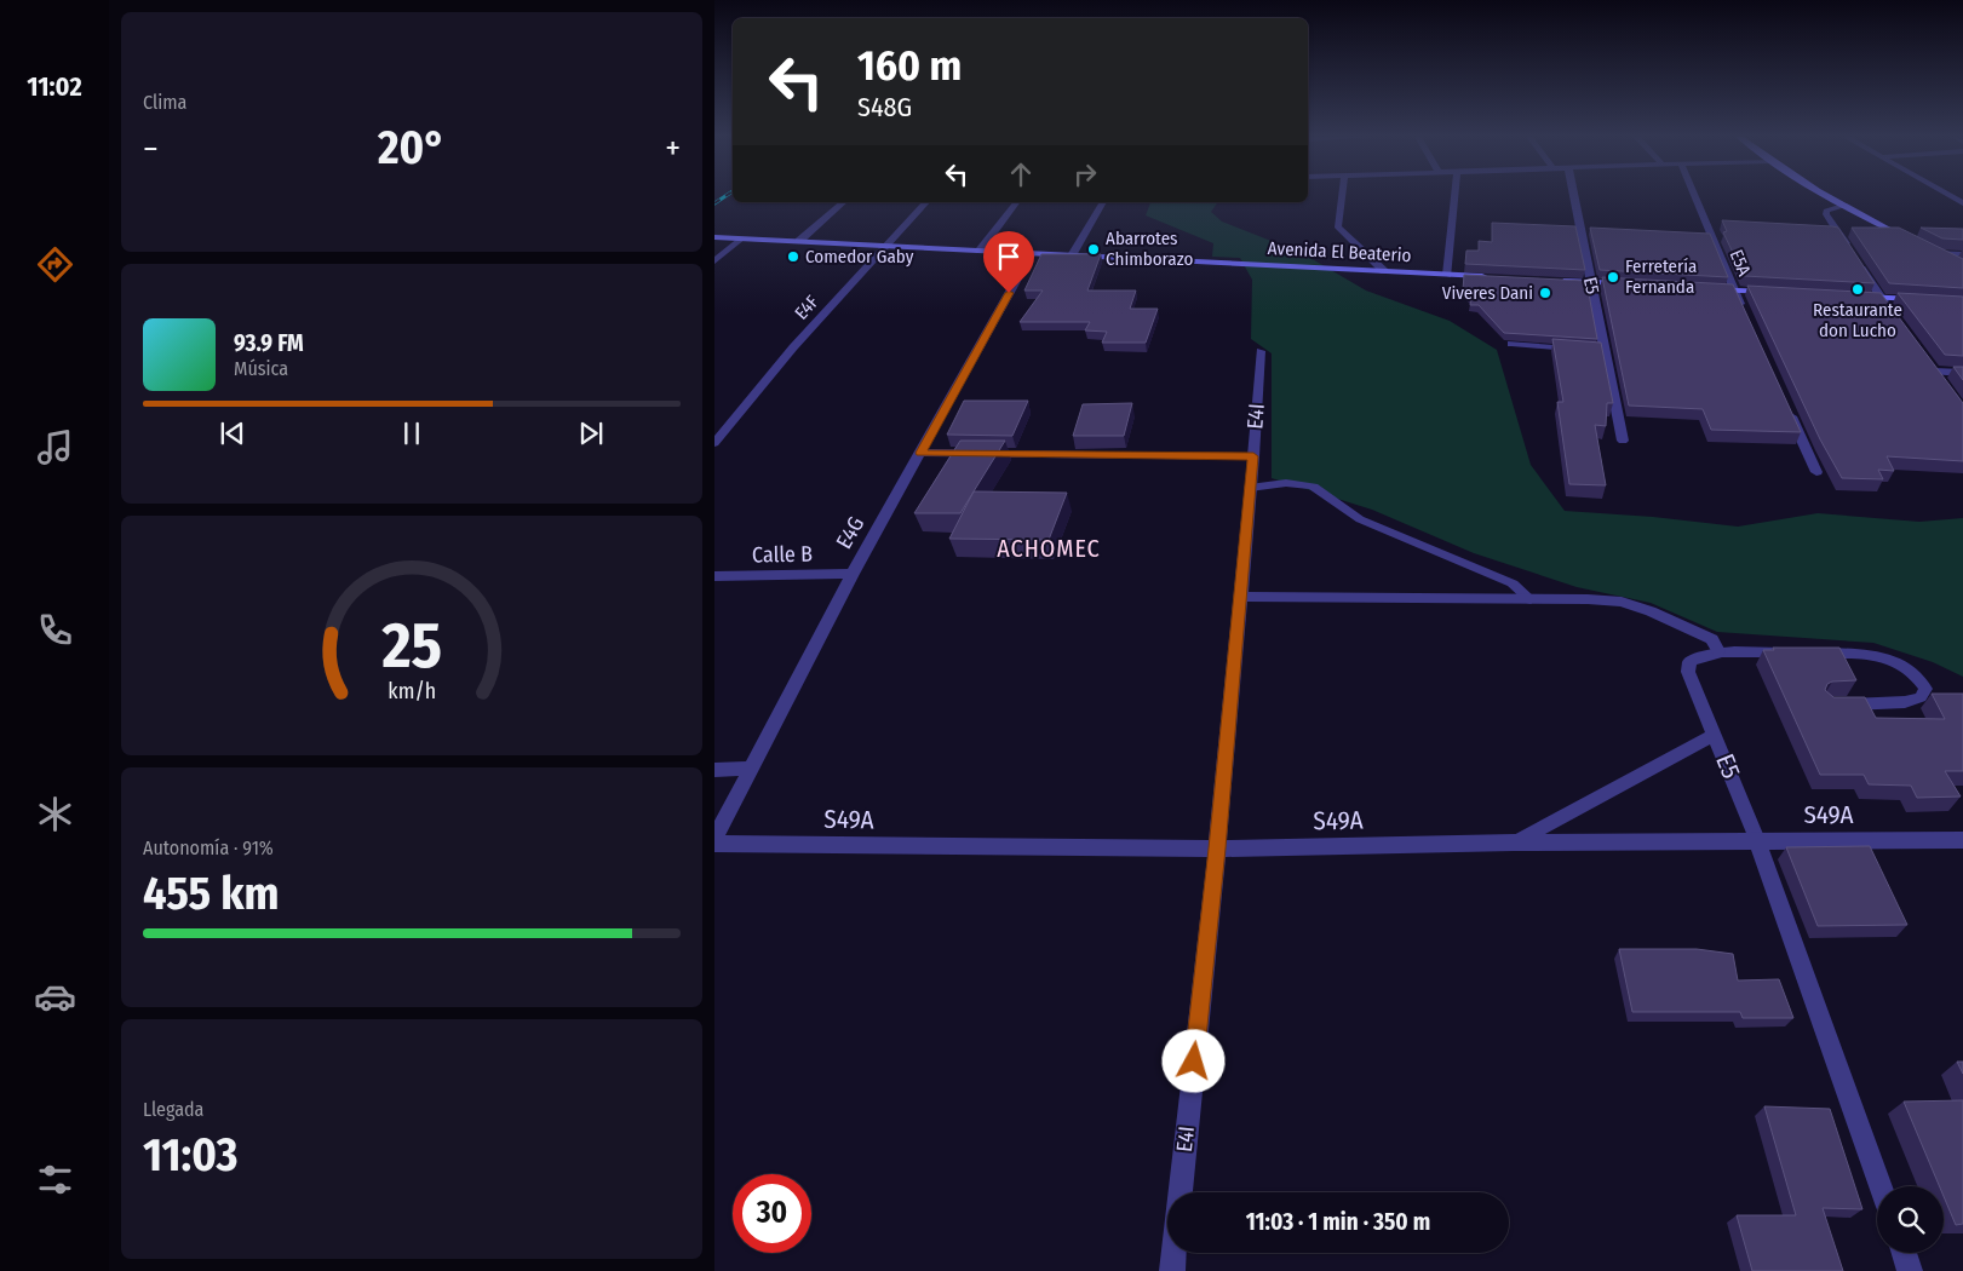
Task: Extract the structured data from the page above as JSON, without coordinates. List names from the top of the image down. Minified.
{"streets":{"street":["Avenida El Beaterio","E5A","E5","E4F","E4I","E4G","Calle B","S49A"]},"crossings":[["Avenida El Beaterio","E4F"],["Avenida El Beaterio","E4G"],["E5","S49A"],["E4I","S49A"],["E4G","Calle B"]],"districts":["ACHOMEC"],"places":["Abarrotes Chimborazo","Comedor Gaby","Ferretería Fernanda","Restaurante don Lucho","Viveres Dani"],"page":{"tabs":"11:02","tile":["Clima",["Autonomía · 91%","455 km"],["Llegada","11:03"]],"turn":["160 m","S48G"],"heat":["−","20°","+"],"song":["93.9 FM","Música"],"limit":"30","trip":"11:03 · 1 min · 350 m","gauge":["25","km/h"]}}
